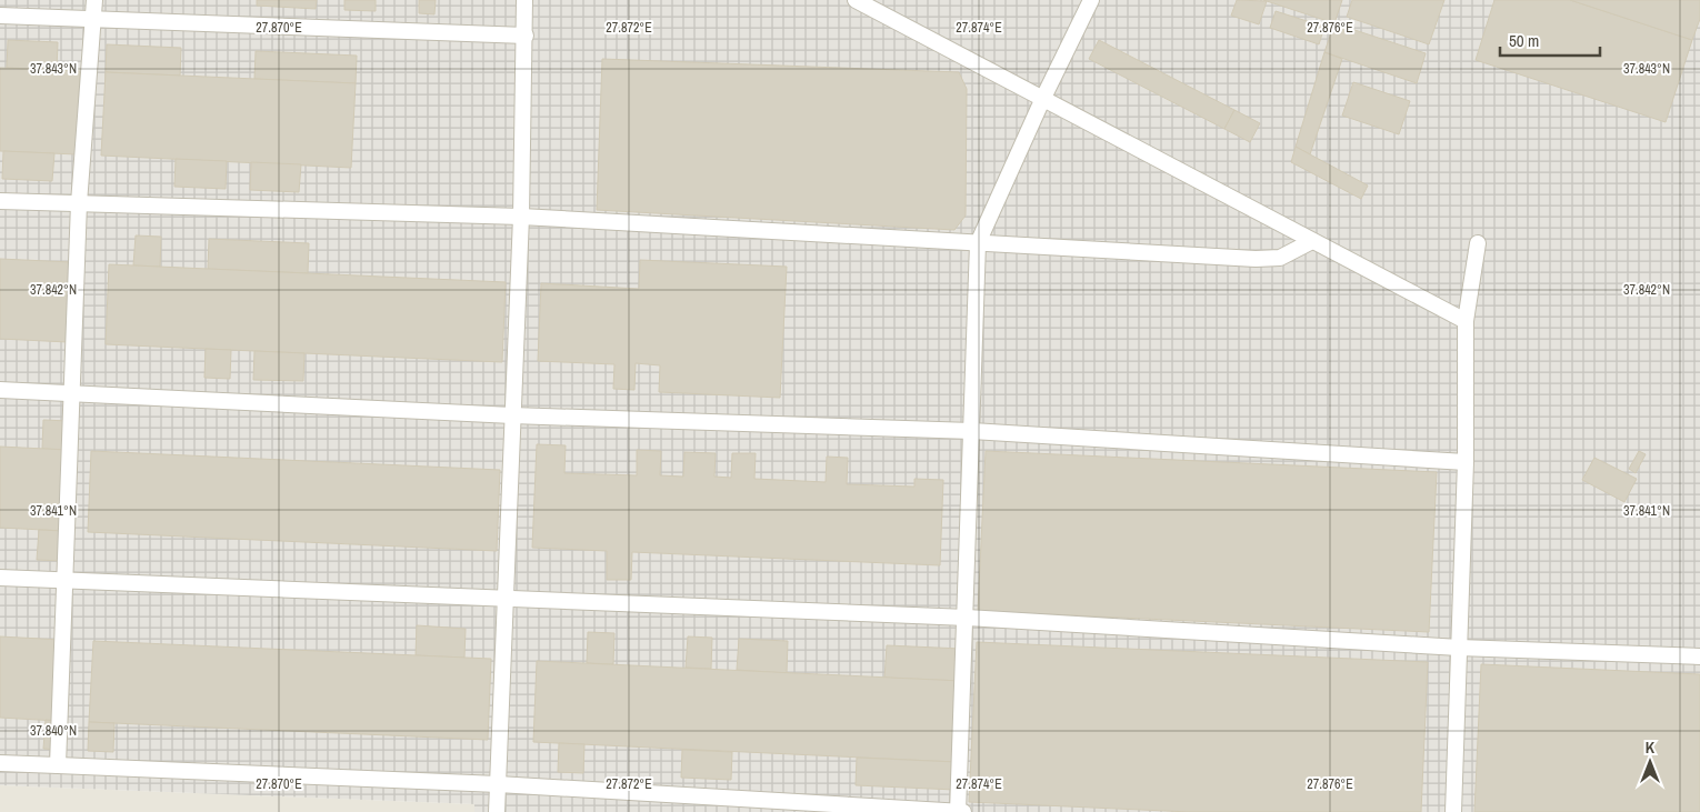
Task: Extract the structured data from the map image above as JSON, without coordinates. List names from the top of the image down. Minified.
{"scale_bar":"50 m","north":"top","coordinates":["27.870°E","27.872°E","27.874°E","27.876°E","37.843°N","37.842°N","37.841°N","37.840°N"]}
